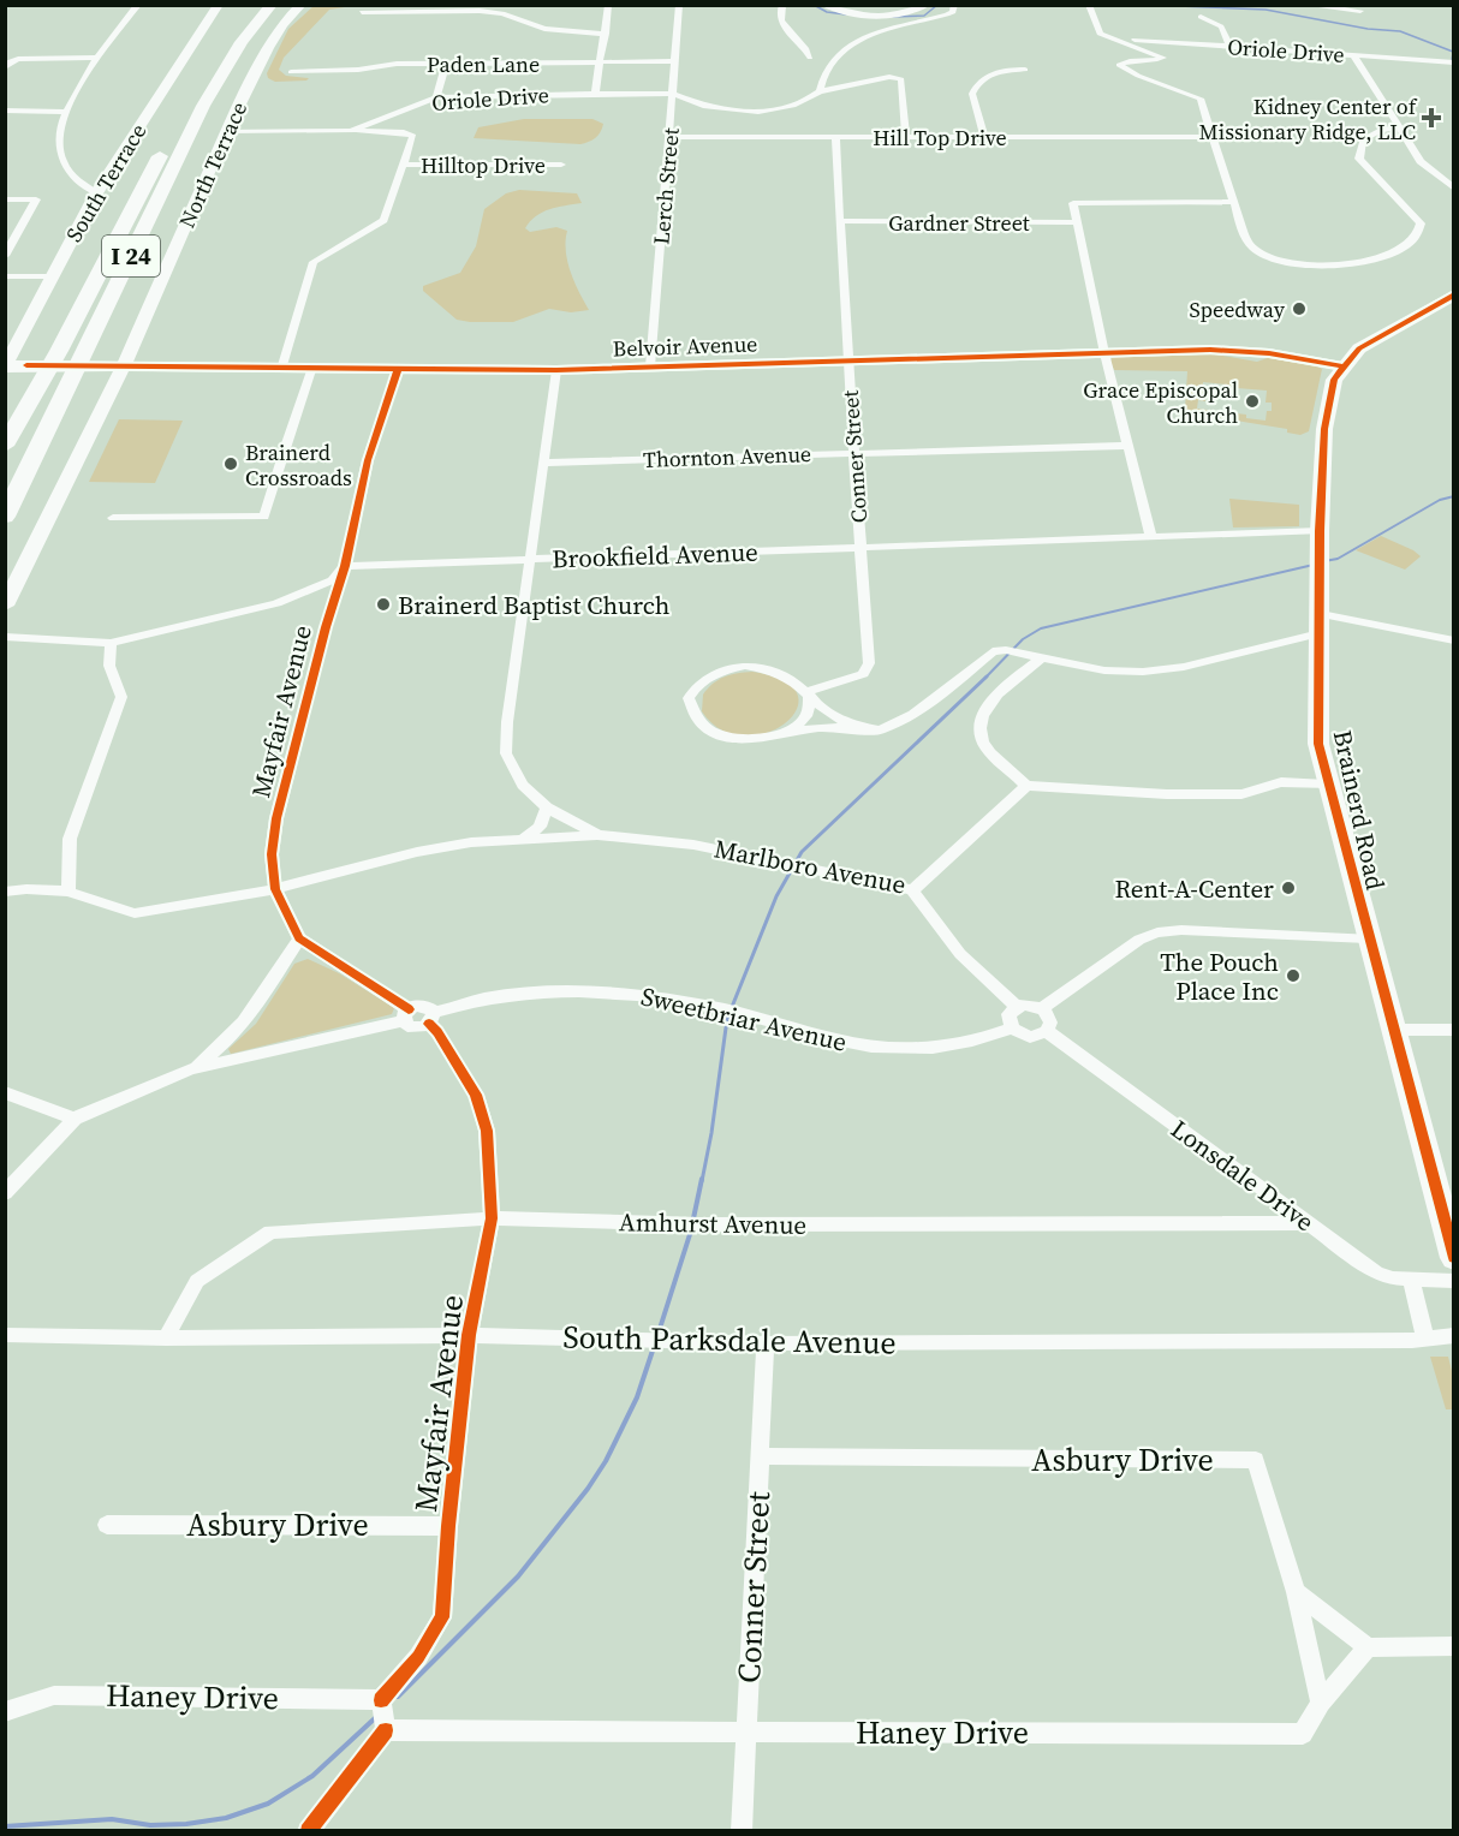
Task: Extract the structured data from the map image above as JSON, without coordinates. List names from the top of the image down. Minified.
{"streets":{"highway":["I 24"],"main road":["Brainerd Road"],"street":["Oriole Drive","Paden Lane","Hill Top Drive","North Terrace","Hilltop Drive","South Terrace","Lerch Street","Gardner Street","Belvoir Avenue","Thornton Avenue","Conner Street","Brookfield Avenue","Mayfair Avenue","Marlboro Avenue","Sweetbriar Avenue","Lonsdale Drive","Amhurst Avenue","South Parksdale Avenue","Asbury Drive","Haney Drive"]},"crossings":[["Oriole Drive","North Terrace"],["Oriole Drive","Lerch Street"],["Paden Lane","Lerch Street"],["Hill Top Drive","Lerch Street"],["Hill Top Drive","Conner Street"],["North Terrace","Belvoir Avenue"],["South Terrace","Belvoir Avenue"],["Lerch Street","Belvoir Avenue"],["Gardner Street","Conner Street"],["Belvoir Avenue","Conner Street"],["Belvoir Avenue","Mayfair Avenue"],["Belvoir Avenue","Brainerd Road"],["Belvoir Avenue","Marlboro Avenue"],["Thornton Avenue","Conner Street"],["Thornton Avenue","Marlboro Avenue"],["Conner Street","Brookfield Avenue"],["Conner Street","South Parksdale Avenue"],["Conner Street","Asbury Drive"],["Conner Street","Haney Drive"],["Brookfield Avenue","Mayfair Avenue"],["Brookfield Avenue","Brainerd Road"],["Brookfield Avenue","Marlboro Avenue"],["Mayfair Avenue","Marlboro Avenue"],["Mayfair Avenue","Sweetbriar Avenue"],["Mayfair Avenue","Amhurst Avenue"],["Mayfair Avenue","South Parksdale Avenue"],["Mayfair Avenue","Asbury Drive"],["Mayfair Avenue","Haney Drive"],["Sweetbriar Avenue","Lonsdale Drive"],["Lonsdale Drive","Amhurst Avenue"],["Amhurst Avenue","South Parksdale Avenue"]],"places":{"health":["Kidney Center of Missionary Ridge, LLC"],"other":["Speedway","Grace Episcopal Church","Brainerd Crossroads","Brainerd Baptist Church","Rent-A-Center","The Pouch Place Inc"]}}
